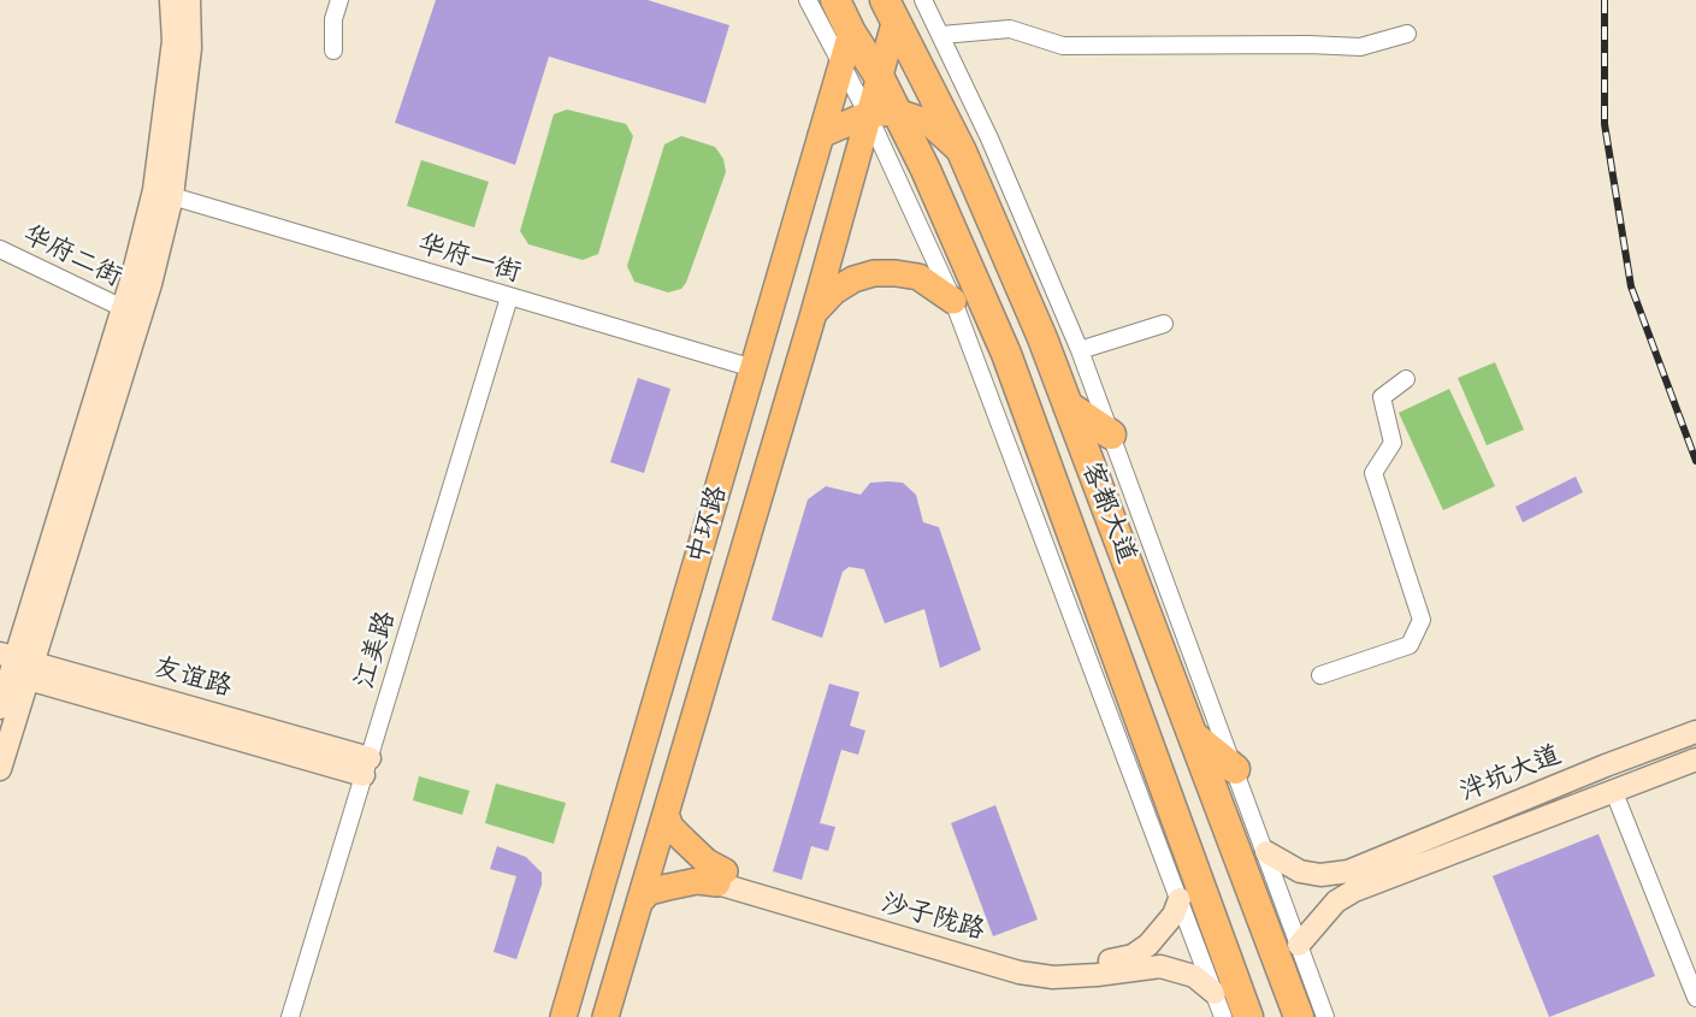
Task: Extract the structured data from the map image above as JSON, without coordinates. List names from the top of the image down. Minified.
{"streets":{"highway":["客都大道"],"main road":["中环路"],"street":["华府二街","华府一街","江美路","友谊路","泮坑大道","沙子陇路"]},"crossings":[["华府一街","中环路"],["华府一街","江美路"],["客都大道","中环路"],["江美路","友谊路"]]}
